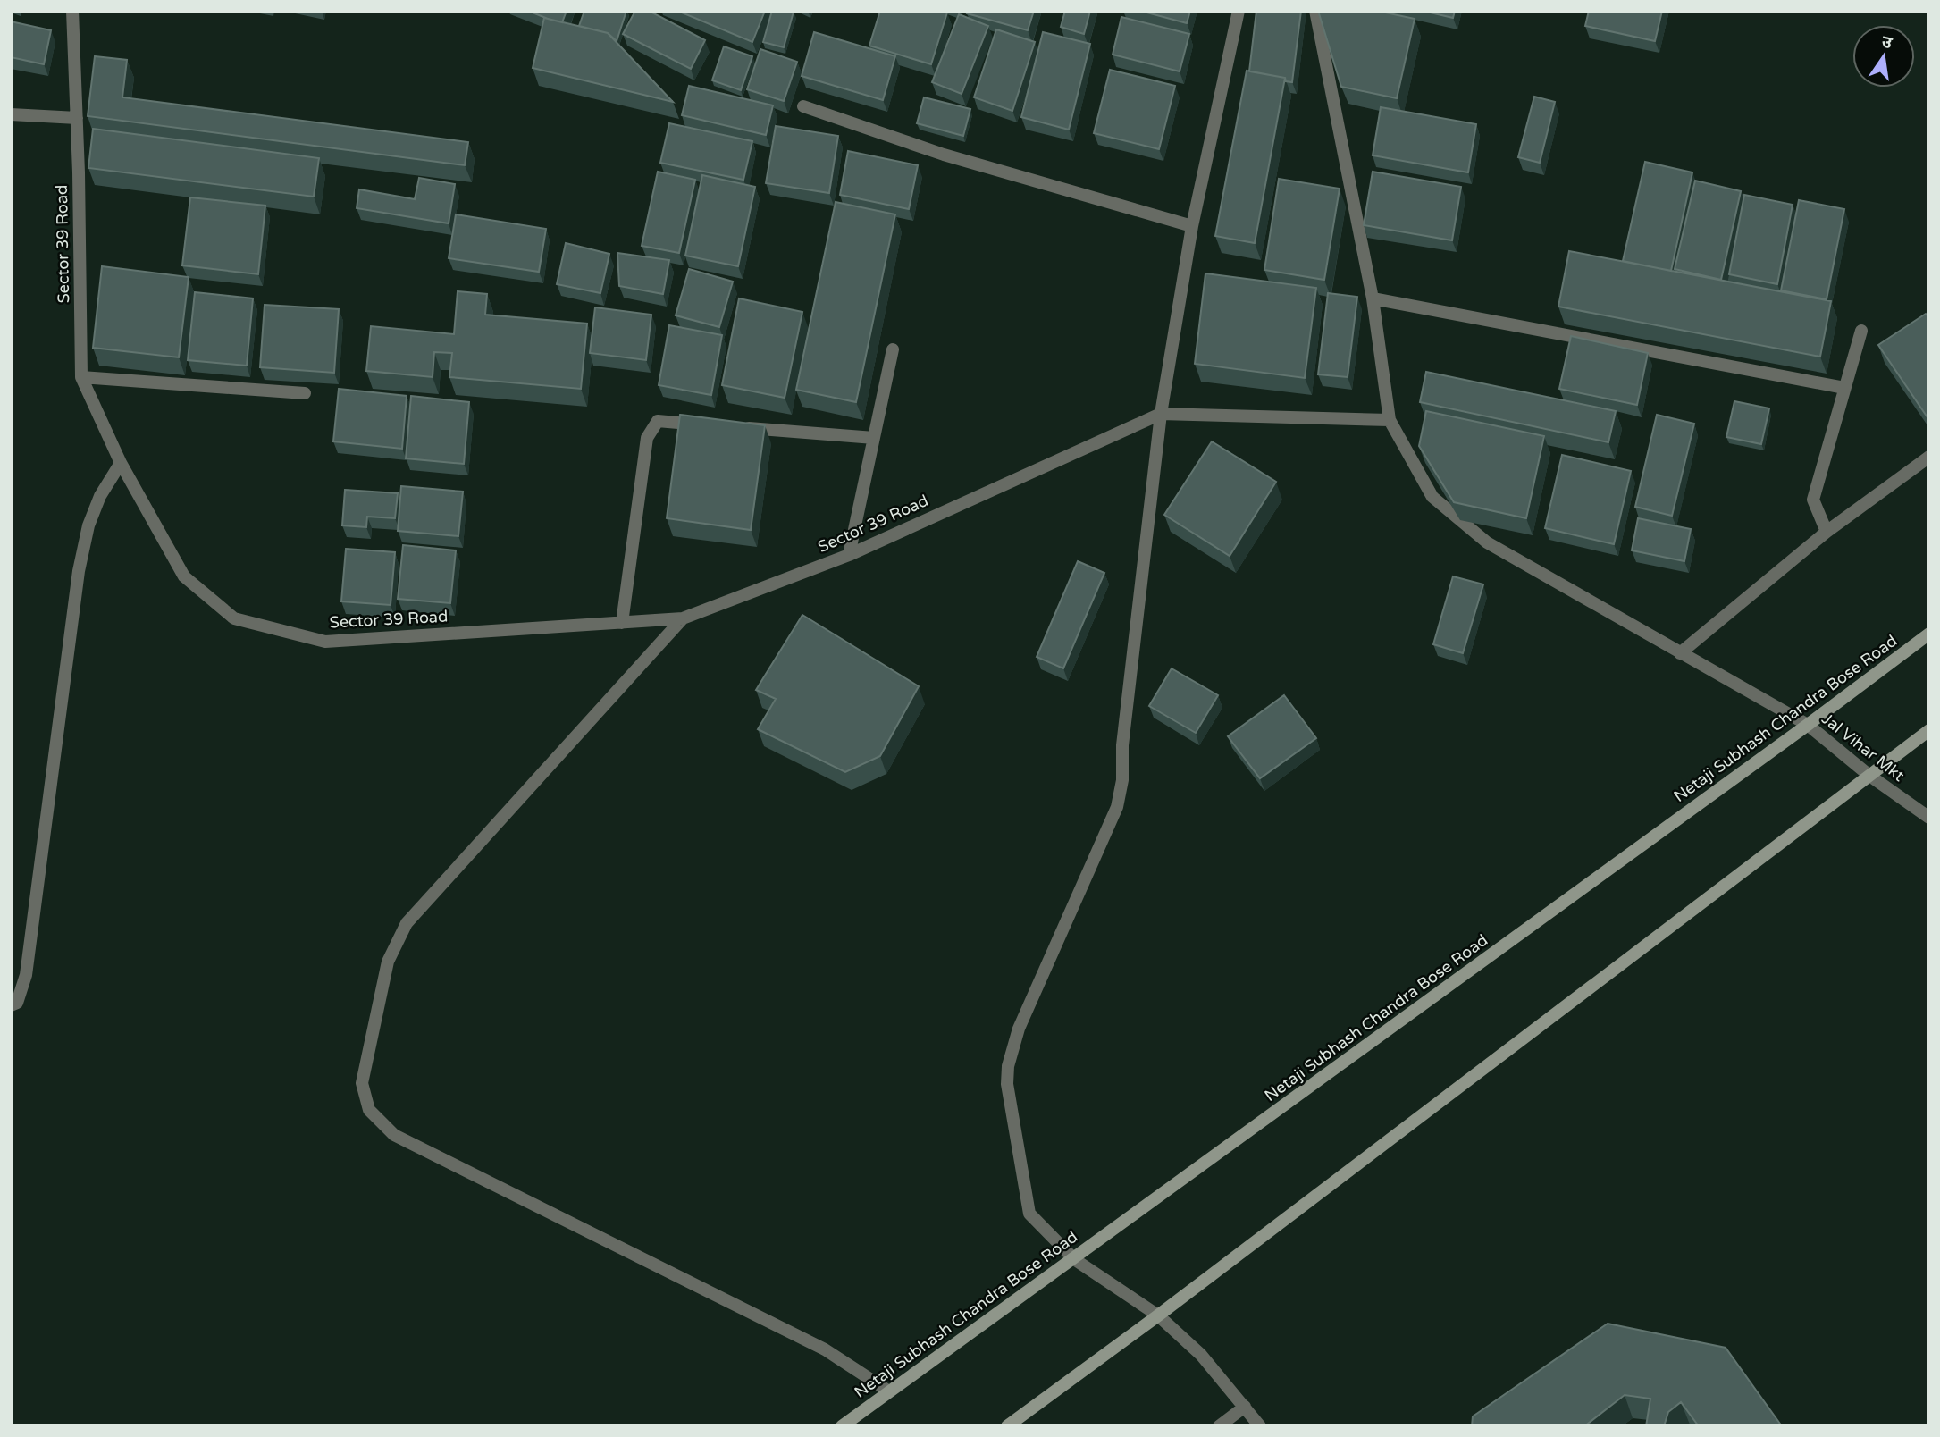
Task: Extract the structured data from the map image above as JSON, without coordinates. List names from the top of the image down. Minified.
{"streets":{"main road":["Netaji Subhash Chandra Bose Road"],"street":["Sector 39 Road","Jal Vihar Mkt"]},"crossings":[["Netaji Subhash Chandra Bose Road","Jal Vihar Mkt"]],"north":"top"}
